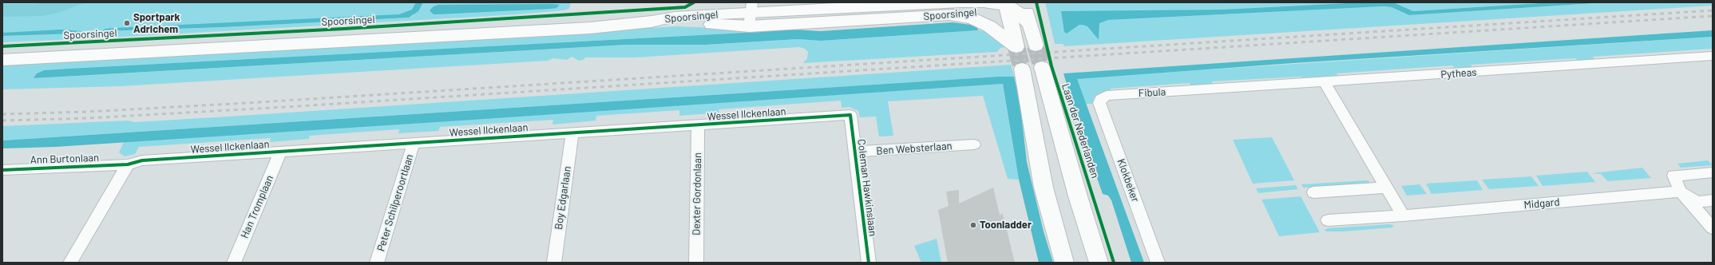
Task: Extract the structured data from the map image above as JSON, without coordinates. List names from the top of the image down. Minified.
{"streets":{"main road":["Spoorsingel","Laan der Nederlanden"],"street":["Pytheas","Fibula","Wessel Ilckenlaan","Ben Websterlaan","Ann Burtonlaan","Klokbeker","Coleman Hawkinslaan","Dexter Gordonlaan","Boy Edgarlaan","Peter Schilperoortlaan","Midgard","Han Tromplaan"]},"crossings":[["Pytheas","Fibula"],["Fibula","Klokbeker"],["Wessel Ilckenlaan","Ann Burtonlaan"],["Wessel Ilckenlaan","Coleman Hawkinslaan"],["Wessel Ilckenlaan","Dexter Gordonlaan"],["Wessel Ilckenlaan","Boy Edgarlaan"],["Wessel Ilckenlaan","Peter Schilperoortlaan"],["Wessel Ilckenlaan","Han Tromplaan"],["Ben Websterlaan","Coleman Hawkinslaan"]],"places":["Sportpark Adrichem","Toonladder"]}
